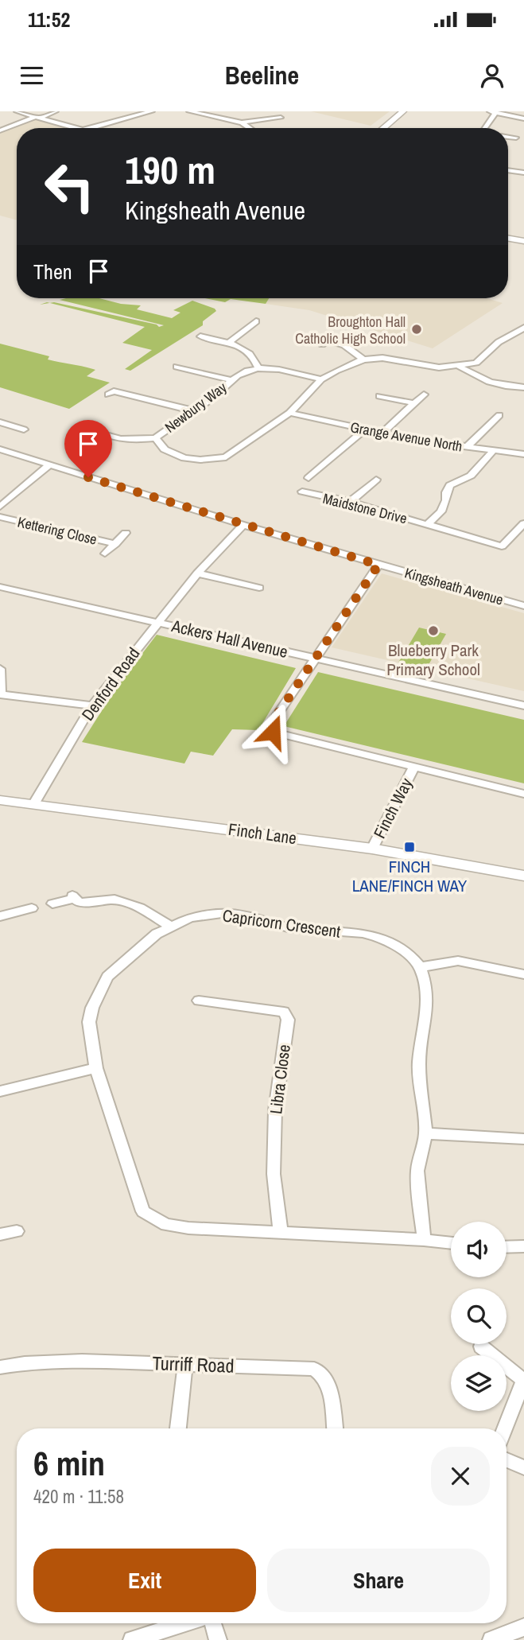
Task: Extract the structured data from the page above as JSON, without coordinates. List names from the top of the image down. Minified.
{"streets":{"street":["Newbury Way","Grange Avenue North","Maidstone Drive","Kettering Close","Kingsheath Avenue","Ackers Hall Avenue","Denford Road","Finch Way","Finch Lane","Capricorn Crescent","Libra Close","Turriff Road"]},"crossings":[["Newbury Way","Grange Avenue North"],["Grange Avenue North","Maidstone Drive"],["Kingsheath Avenue","Denford Road"],["Ackers Hall Avenue","Denford Road"],["Denford Road","Finch Lane"],["Finch Way","Finch Lane"],["Capricorn Crescent","Libra Close"]],"places":{"other":["Broughton Hall Catholic High School","Blueberry Park Primary School"],"transit":["FINCH LANE/FINCH WAY"]},"page":{"status":"11:52","header":"Beeline","turn":["190 m","Kingsheath Avenue"],"then":"Then","heading":["6 min","420 m · 11:58"],"buttons":["Exit","Share"]}}
